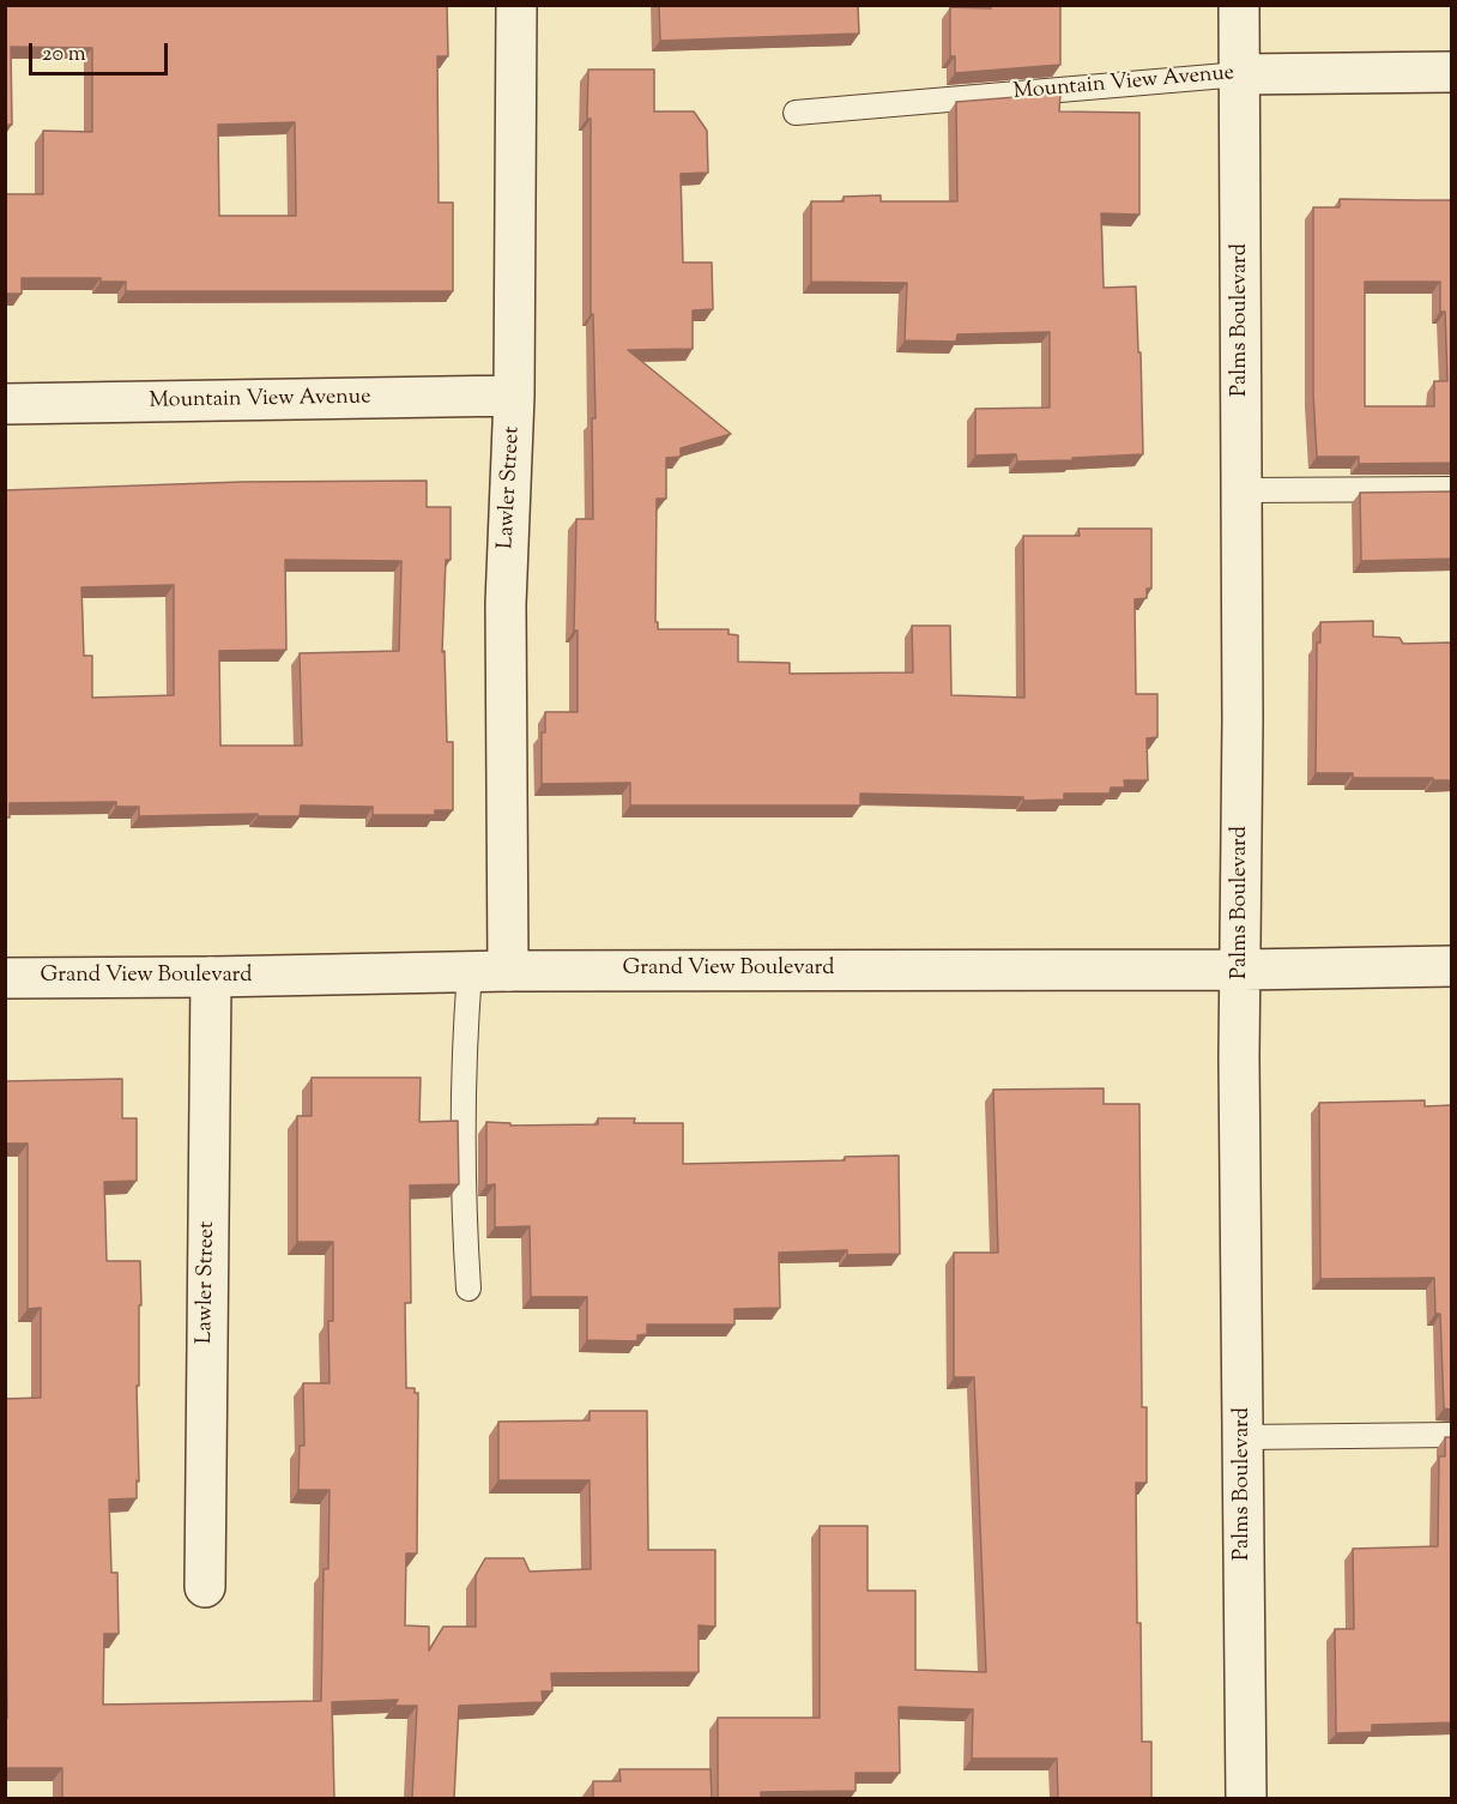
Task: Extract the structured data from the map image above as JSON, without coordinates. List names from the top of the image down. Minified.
{"streets":{"street":["Mountain View Avenue","Palms Boulevard","Lawler Street","Grand View Boulevard"]},"crossings":[["Mountain View Avenue","Palms Boulevard"],["Mountain View Avenue","Lawler Street"],["Palms Boulevard","Grand View Boulevard"],["Lawler Street","Grand View Boulevard"]],"scale_bar":"20 m"}
